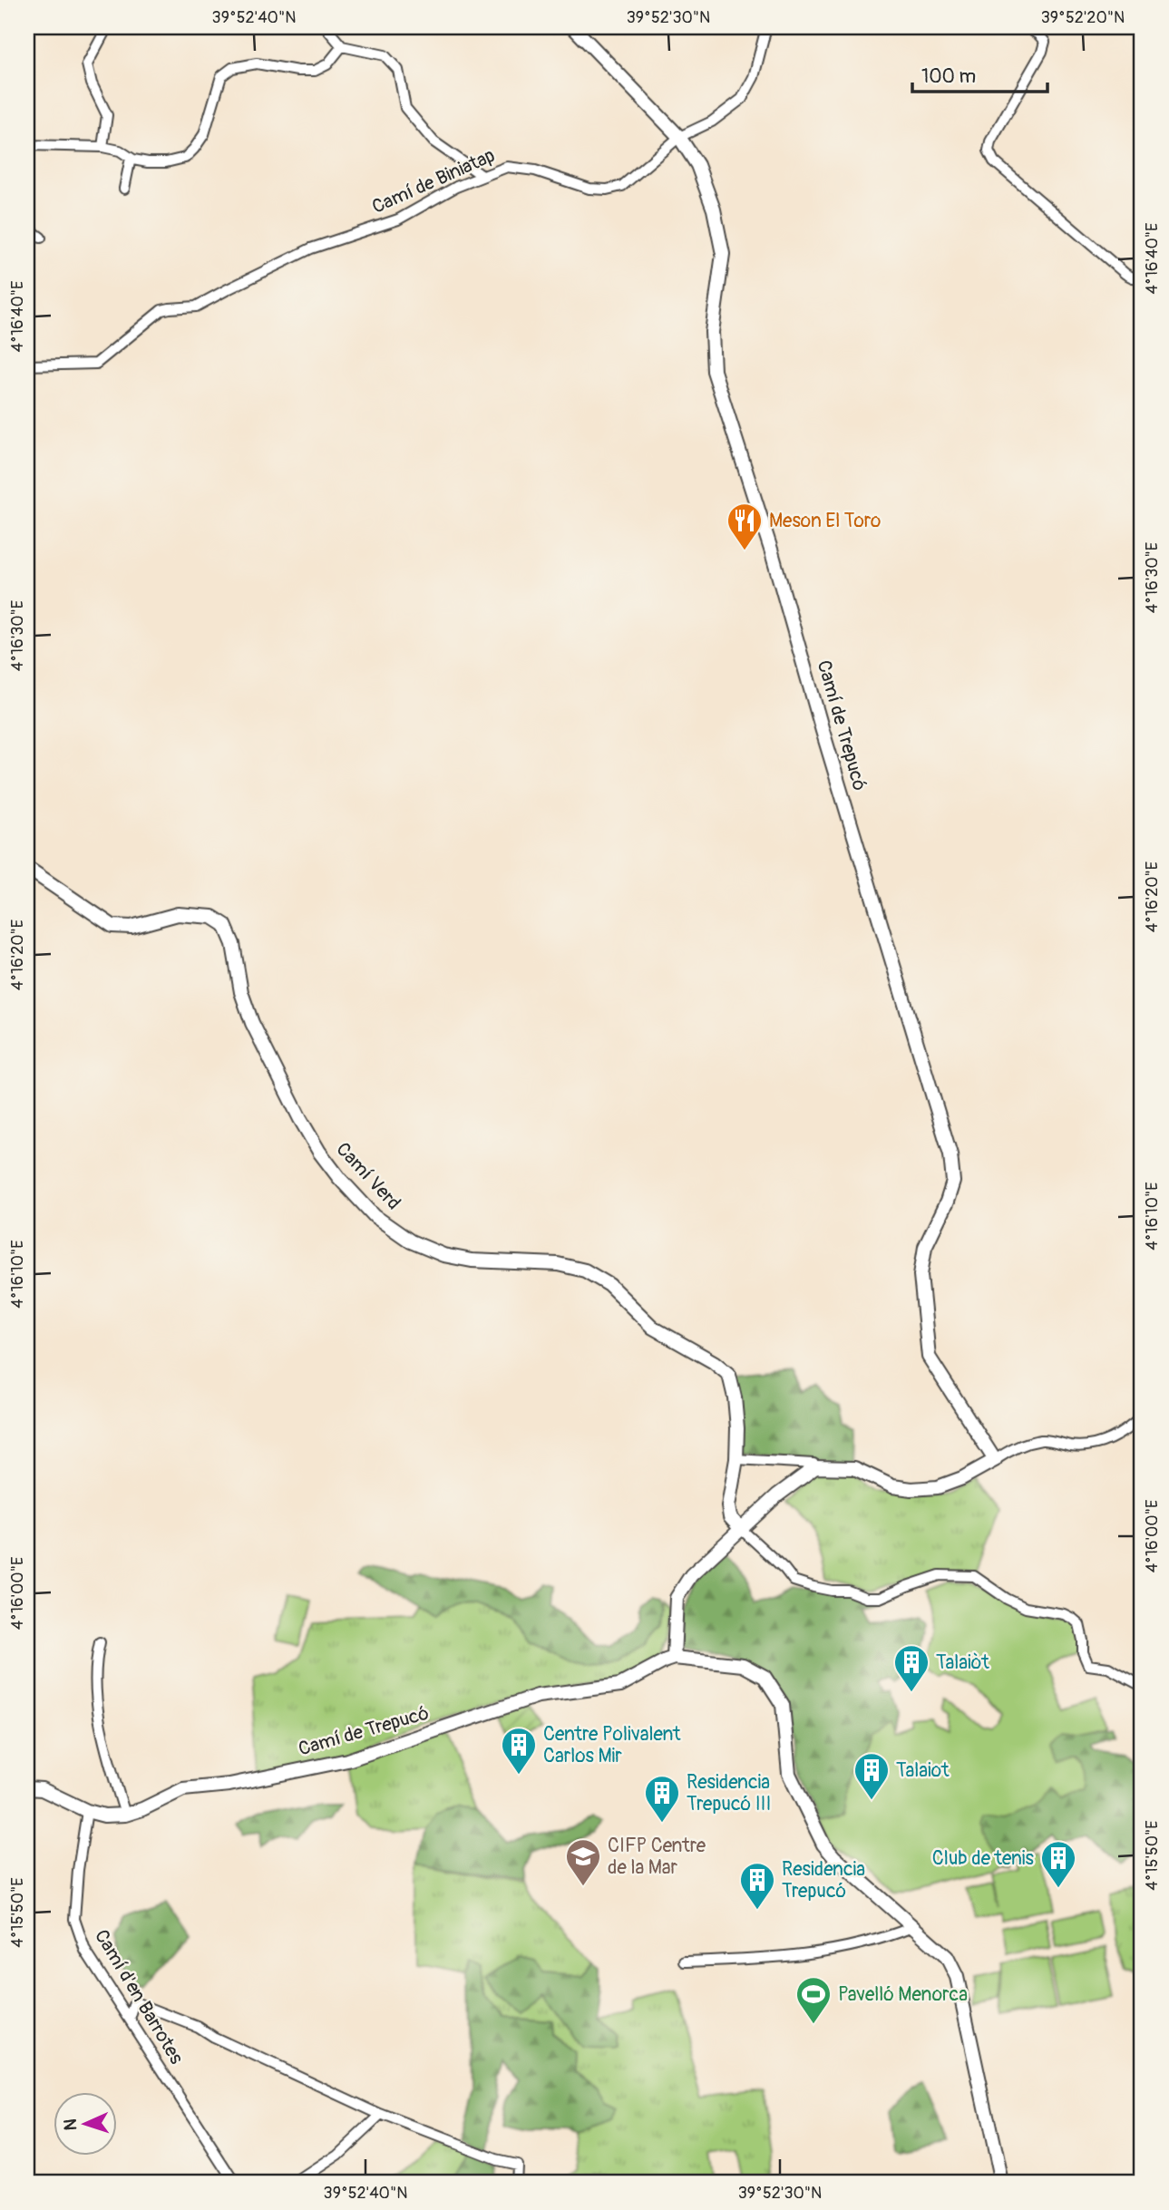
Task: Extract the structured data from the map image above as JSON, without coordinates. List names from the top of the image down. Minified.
{"streets":{"street":["Camí de Biniatap","Camí de Trepucó","Camí Verd","Camí d'en Barrotes"]},"crossings":[["Camí de Biniatap","Camí de Trepucó"],["Camí de Trepucó","Camí d'en Barrotes"]],"places":{"restaurant":["Meson El Toro"],"building":["Talaiòt","Centre Polivalent Carlos Mir","Talaiot","Residencia Trepucó III","Club de tenis","Residencia Trepucó"],"school or university":["CIFP Centre de la Mar"],"sports":["Pavelló Menorca"]},"scale_bar":"100 m","north":"left","coordinates":["39°52'40\"N","39°52'30\"N","39°52'20\"N","4°16'40\"E","4°16'30\"E","4°16'20\"E","4°16'10\"E","4°16'00\"E","4°15'50\"E"]}
